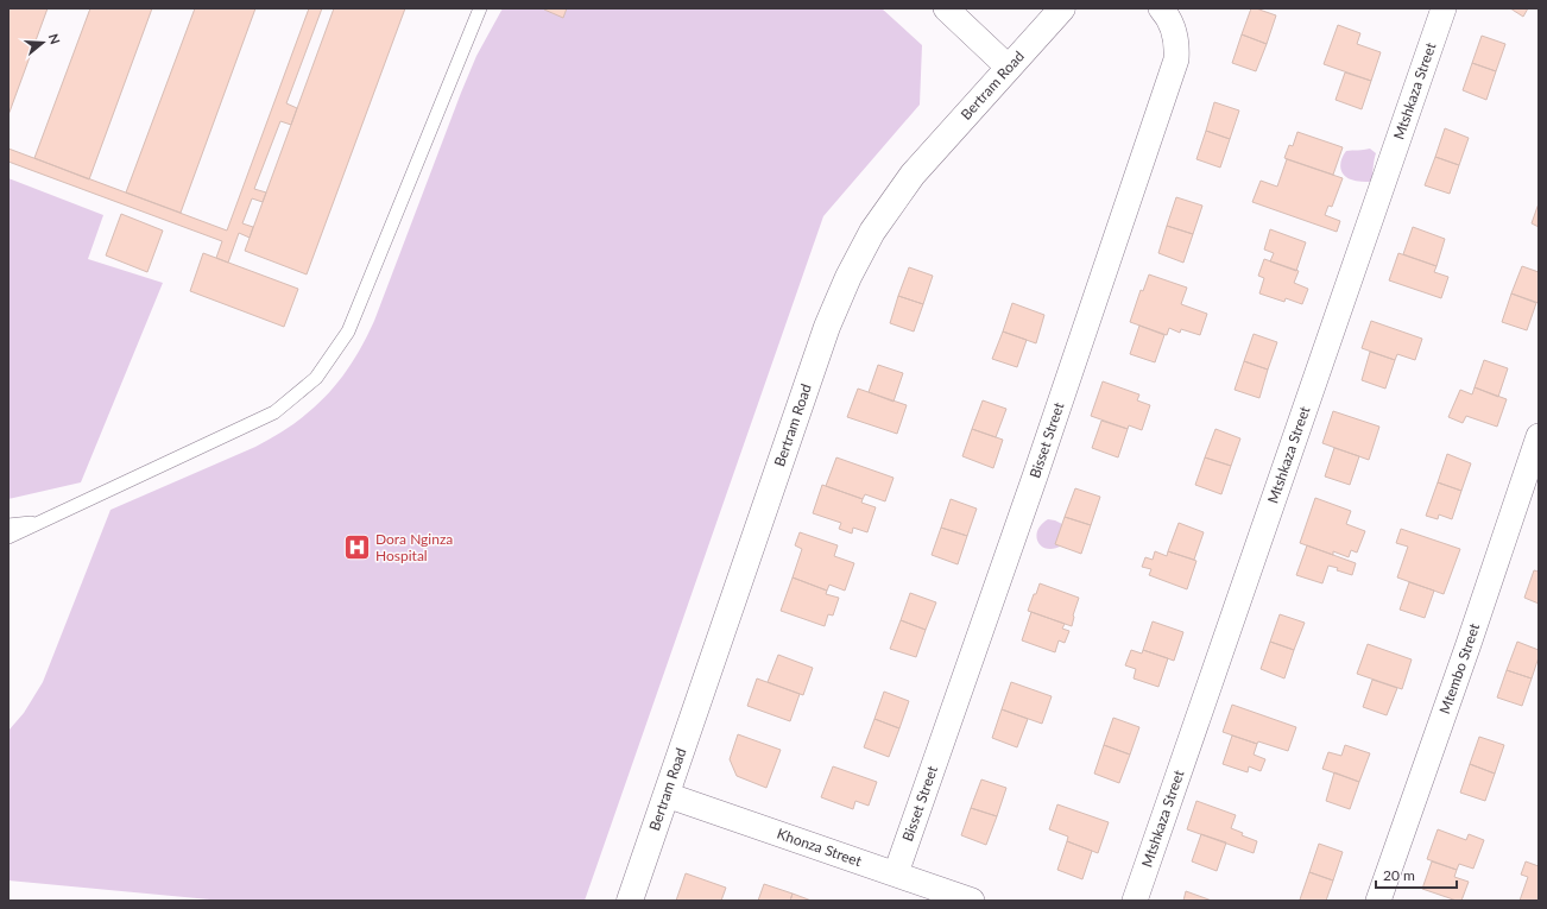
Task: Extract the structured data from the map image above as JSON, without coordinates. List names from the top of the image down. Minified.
{"streets":{"street":["Bertram Road","Mtshkaza Street","Bisset Street","Mtembo Street","Khonza Street"]},"crossings":[["Bertram Road","Khonza Street"],["Bisset Street","Khonza Street"]],"places":{"hospital":["Dora Nginza Hospital"]},"scale_bar":"20 m","north":"right"}
